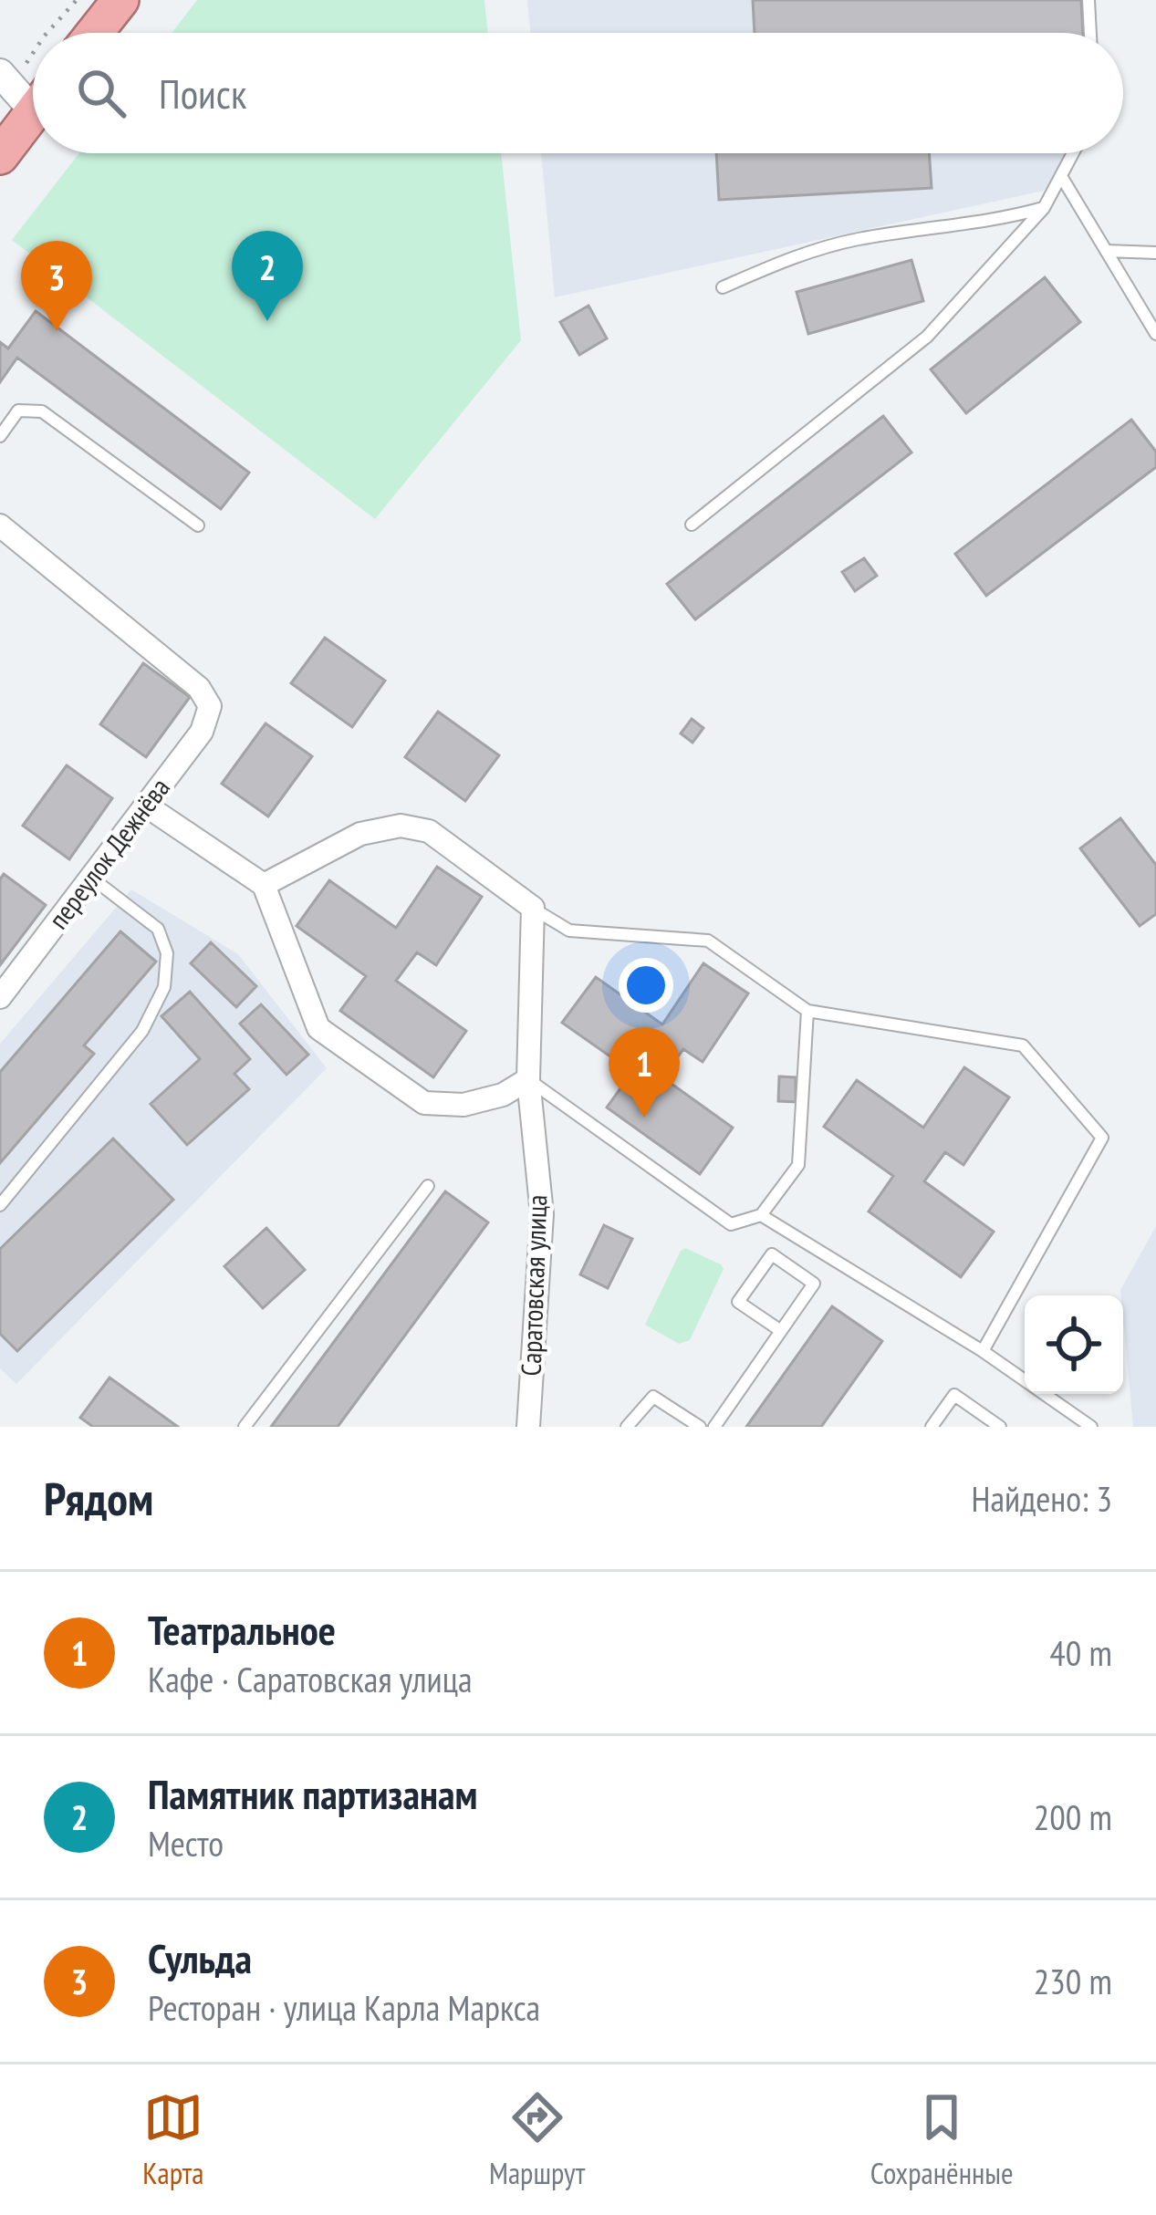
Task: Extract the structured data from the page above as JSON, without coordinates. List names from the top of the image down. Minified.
{"streets":{"street":["переулок Дежнёва","Саратовская улица"]},"page":{"search":"Поиск","pins":["2","3","1"],"heading":["Рядом","Найдено: 3"],"list":[{"mark":"1","name":"Театральное","note":"Кафе · Саратовская улица","value":"40 m"},{"mark":"2","name":"Памятник партизанам","note":"Место","value":"200 m"},{"mark":"3","name":"Сульда","note":"Ресторан · улица Карла Маркса","value":"230 m"}],"nav":["Карта","Маршрут","Сохранённые"]}}
